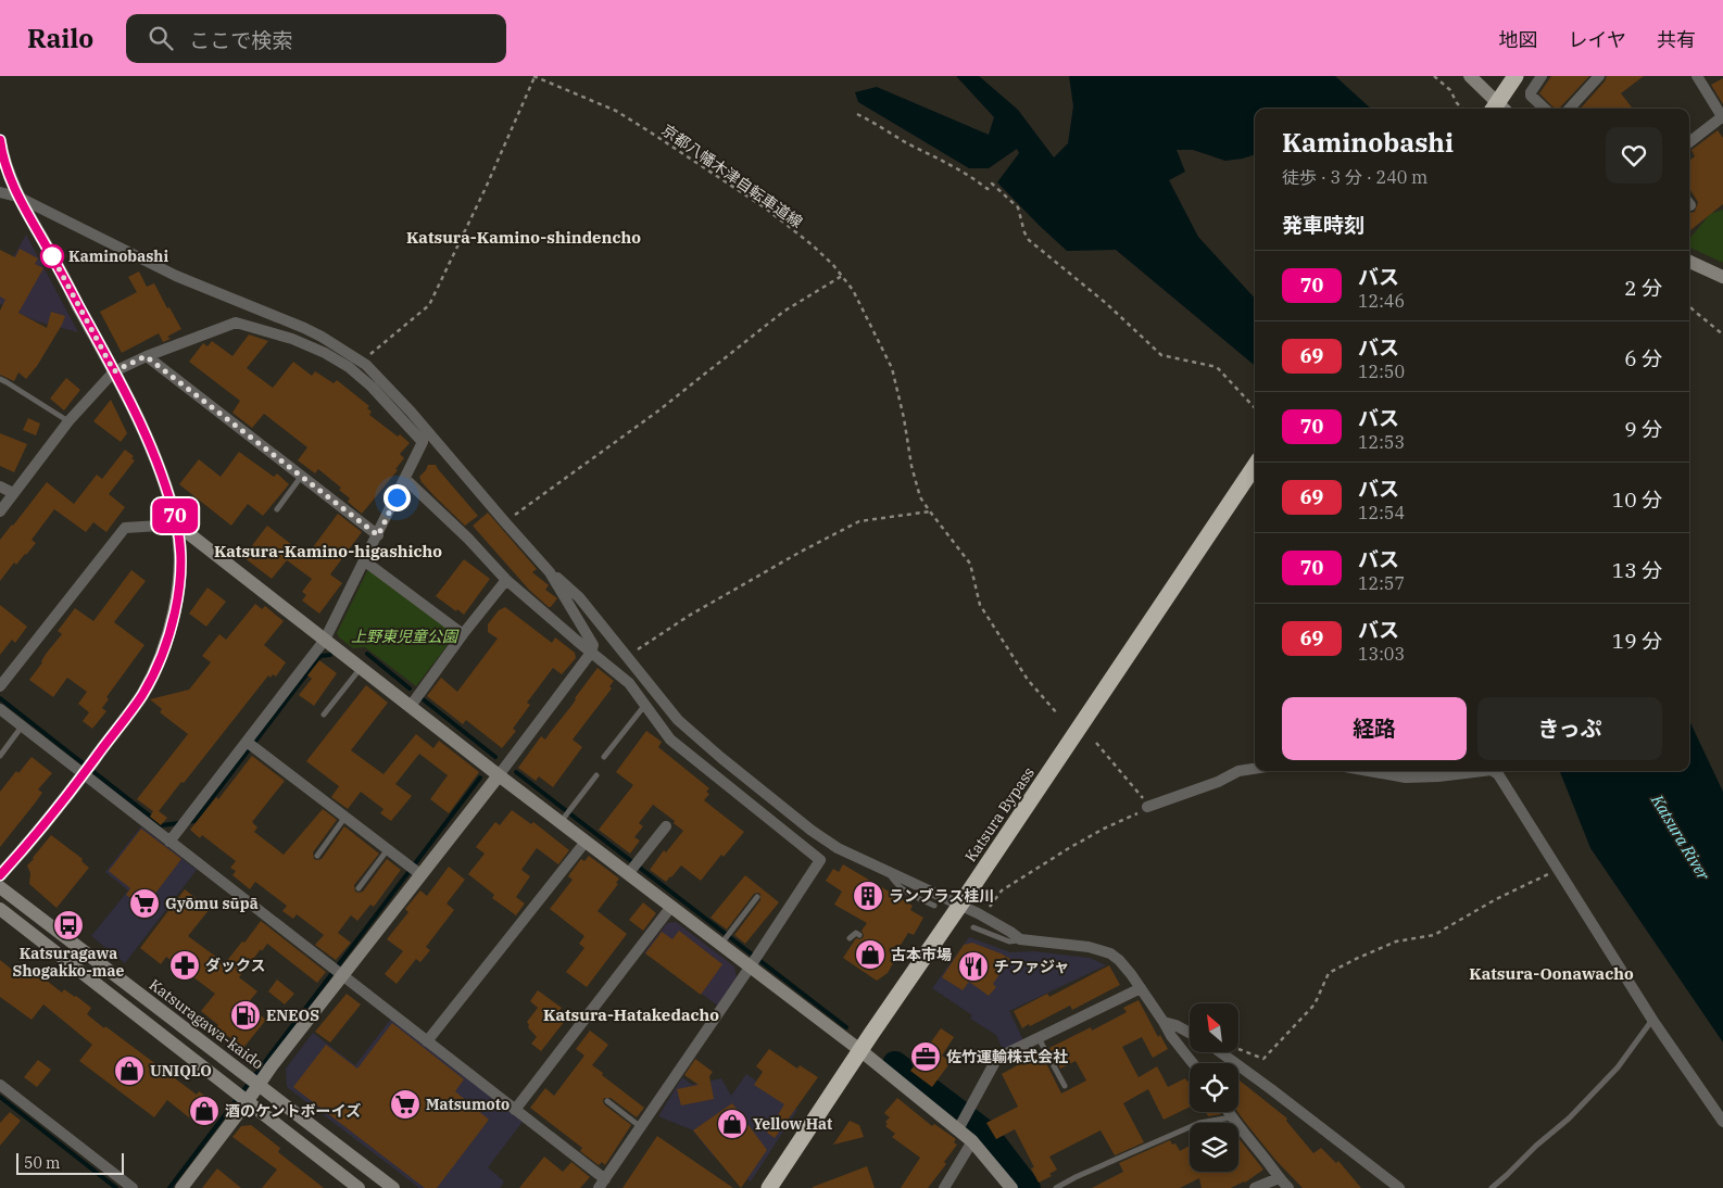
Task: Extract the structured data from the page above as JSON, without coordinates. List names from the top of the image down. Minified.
{"streets":{"highway":["Katsura Bypass"],"street":["Katsuragawa-kaido"],"path":["京都八幡木津自転車道線"]},"districts":["Katsura-Kamino-shindencho","Katsura-Kamino-higashicho","Katsura-Oonawacho","Katsura-Hatakedacho"],"water":["Katsura River"],"parks":["上野東児童公園"],"places":{"other":["Kaminobashi"],"building":["ランブラス桂川"],"supermarket":["Gyōmu sūpā","Matsumoto"],"bus stop":["Katsuragawa Shogakko-mae"],"shop":["古本市場","UNIQLO","酒のケントボーイズ","Yellow Hat"],"pharmacy":["ダックス"],"restaurant":["チファジャ"],"fuel station":["ENEOS"],"office":["佐竹運輸株式会社"]},"lines":["bus line 70"],"scale_bar":"50 m","north":"top left","page":{"header":"Railo","search":"ここで検索","nav":["地図","レイヤ","共有"],"on_map":"70","heading":[["Kaminobashi","徒歩 · 3 分 · 240 m"],"発車時刻"],"list":[{"mark":"70","name":"バス","note":"12:46","value":"2 分"},{"mark":"69","name":"バス","note":"12:50","value":"6 分"},{"mark":"70","name":"バス","note":"12:53","value":"9 分"},{"mark":"69","name":"バス","note":"12:54","value":"10 分"},{"mark":"70","name":"バス","note":"12:57","value":"13 分"},{"mark":"69","name":"バス","note":"13:03","value":"19 分"}],"buttons":["経路","きっぷ"],"scale":"50 m"}}
